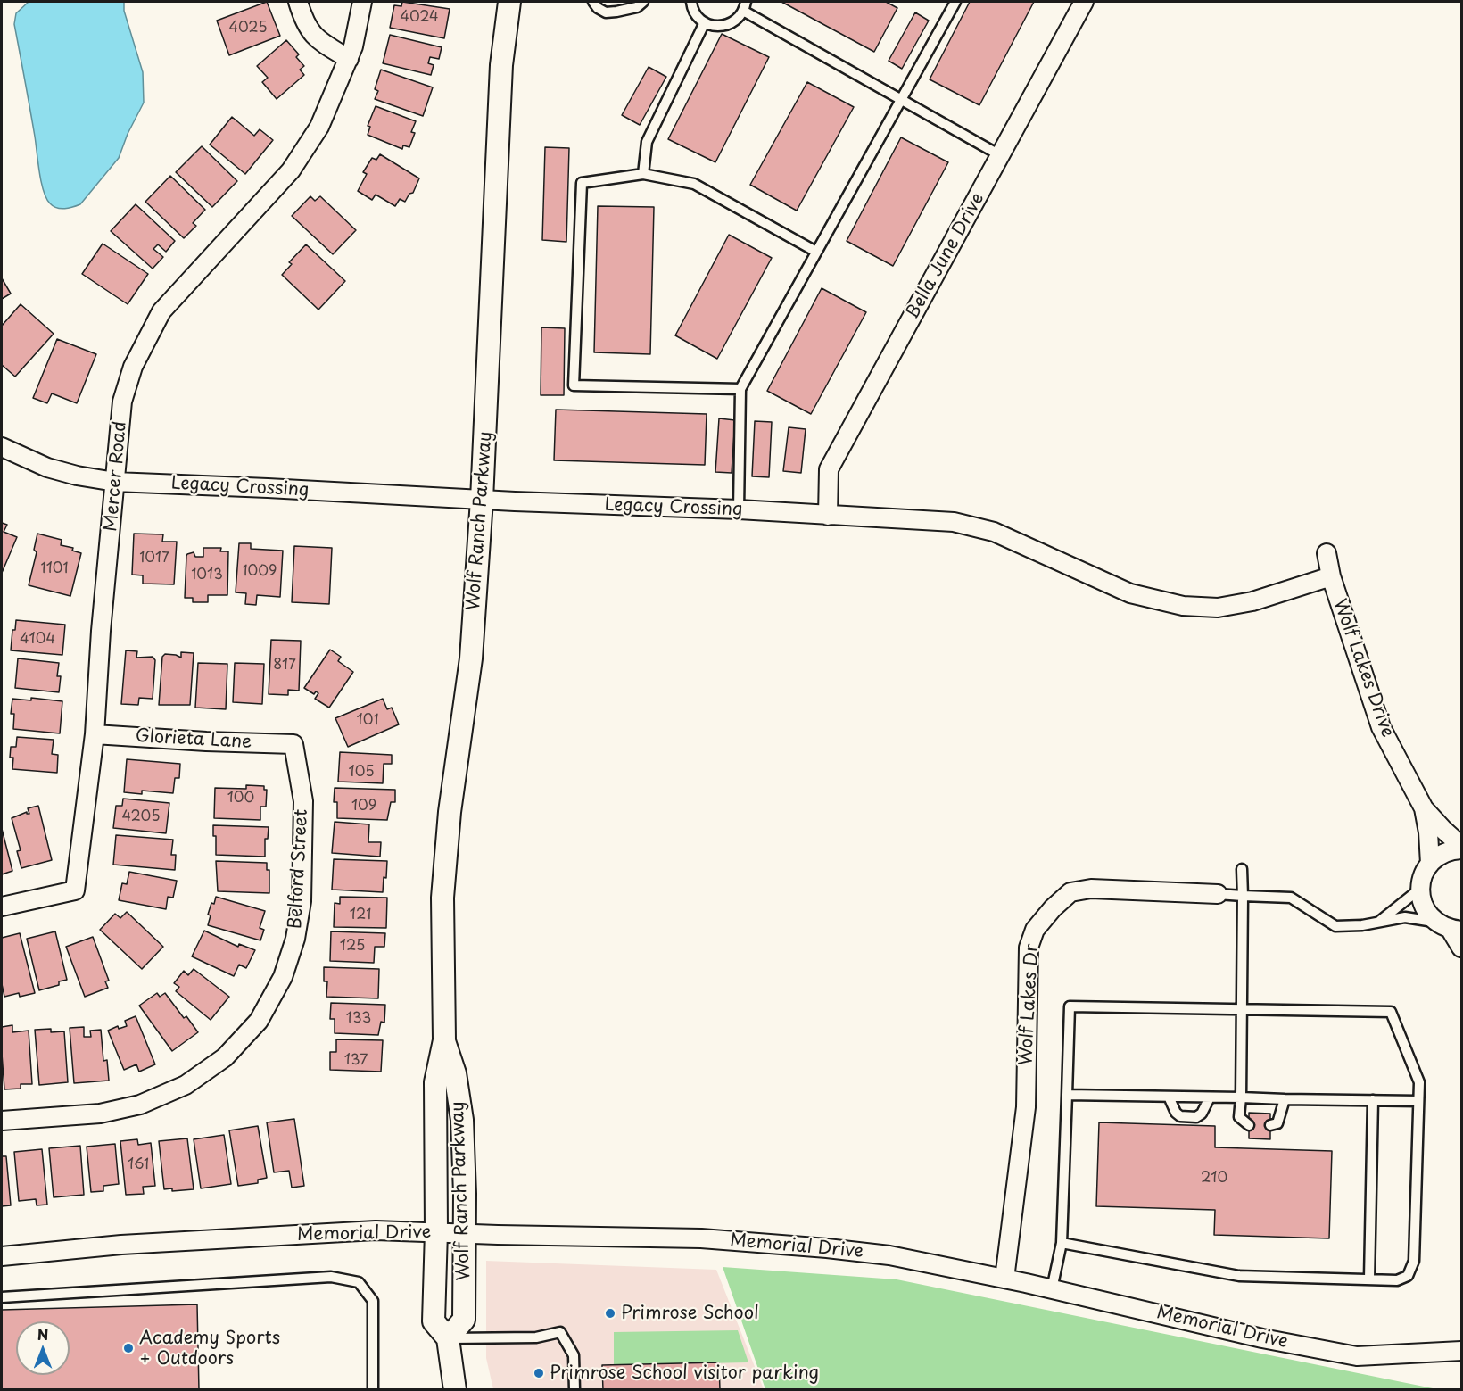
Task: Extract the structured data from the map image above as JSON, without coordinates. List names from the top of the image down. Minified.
{"streets":{"street":["Bella June Drive","Mercer Road","Legacy Crossing","Wolf Ranch Parkway","Wolf Lakes Drive","Glorieta Lane","Belford Street","Wolf Lakes Dr","Memorial Drive"]},"crossings":[["Bella June Drive","Legacy Crossing"],["Mercer Road","Legacy Crossing"],["Mercer Road","Glorieta Lane"],["Legacy Crossing","Wolf Ranch Parkway"],["Legacy Crossing","Wolf Lakes Drive"],["Wolf Ranch Parkway","Memorial Drive"],["Glorieta Lane","Belford Street"],["Wolf Lakes Dr","Memorial Drive"]],"places":["Primrose School","Academy Sports + Outdoors","Primrose School visitor parking"],"house_numbers":["4024","4025","1017","1101","1009","1013","4104","817","101","105","100","109","4205","121","125","133","137","161","210"],"north":"top"}
